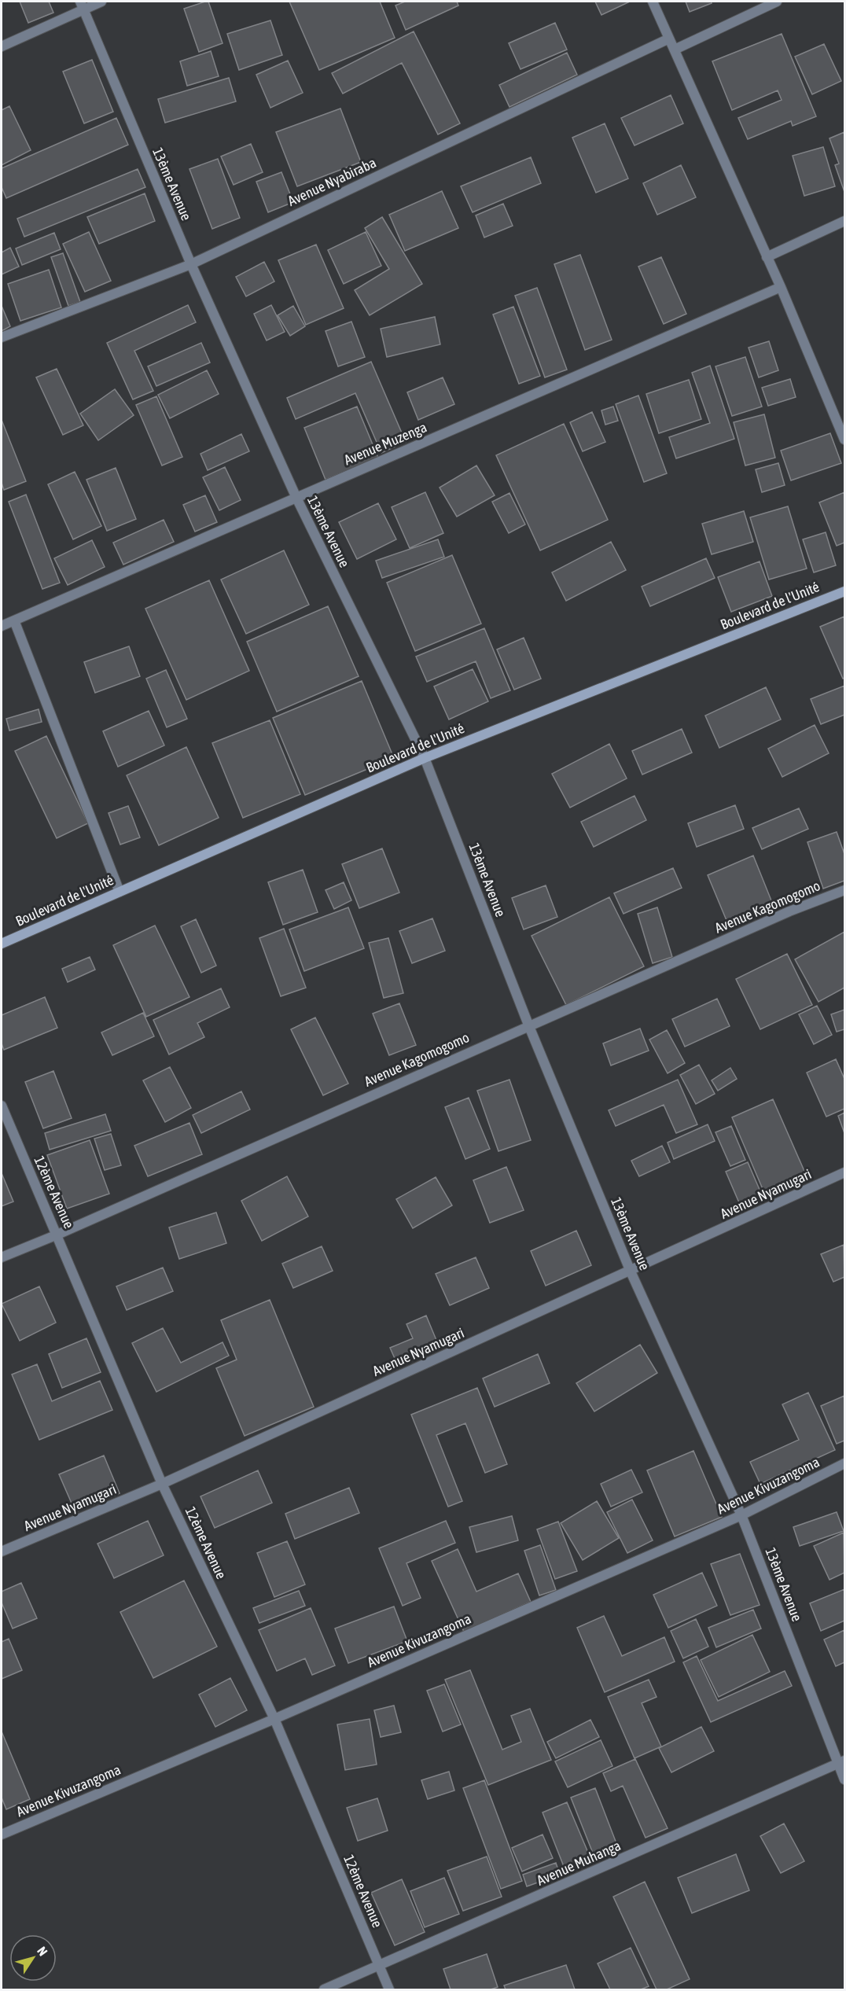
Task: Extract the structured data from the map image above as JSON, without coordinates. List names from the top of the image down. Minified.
{"streets":{"street":["Avenue Nyabiraba","13ème Avenue","Avenue Muzenga","Boulevard de l'Unité","Avenue Kagomogomo","12ème Avenue","Avenue Nyamugari","Avenue Kivuzangoma","Avenue Muhanga"]},"crossings":[["Avenue Nyabiraba","13ème Avenue"],["13ème Avenue","Avenue Muzenga"],["13ème Avenue","Boulevard de l'Unité"],["13ème Avenue","Avenue Kagomogomo"],["13ème Avenue","Avenue Nyamugari"],["13ème Avenue","Avenue Kivuzangoma"],["13ème Avenue","Avenue Muhanga"],["Avenue Kagomogomo","12ème Avenue"],["12ème Avenue","Avenue Nyamugari"],["12ème Avenue","Avenue Kivuzangoma"],["12ème Avenue","Avenue Muhanga"]],"north":"top right"}
